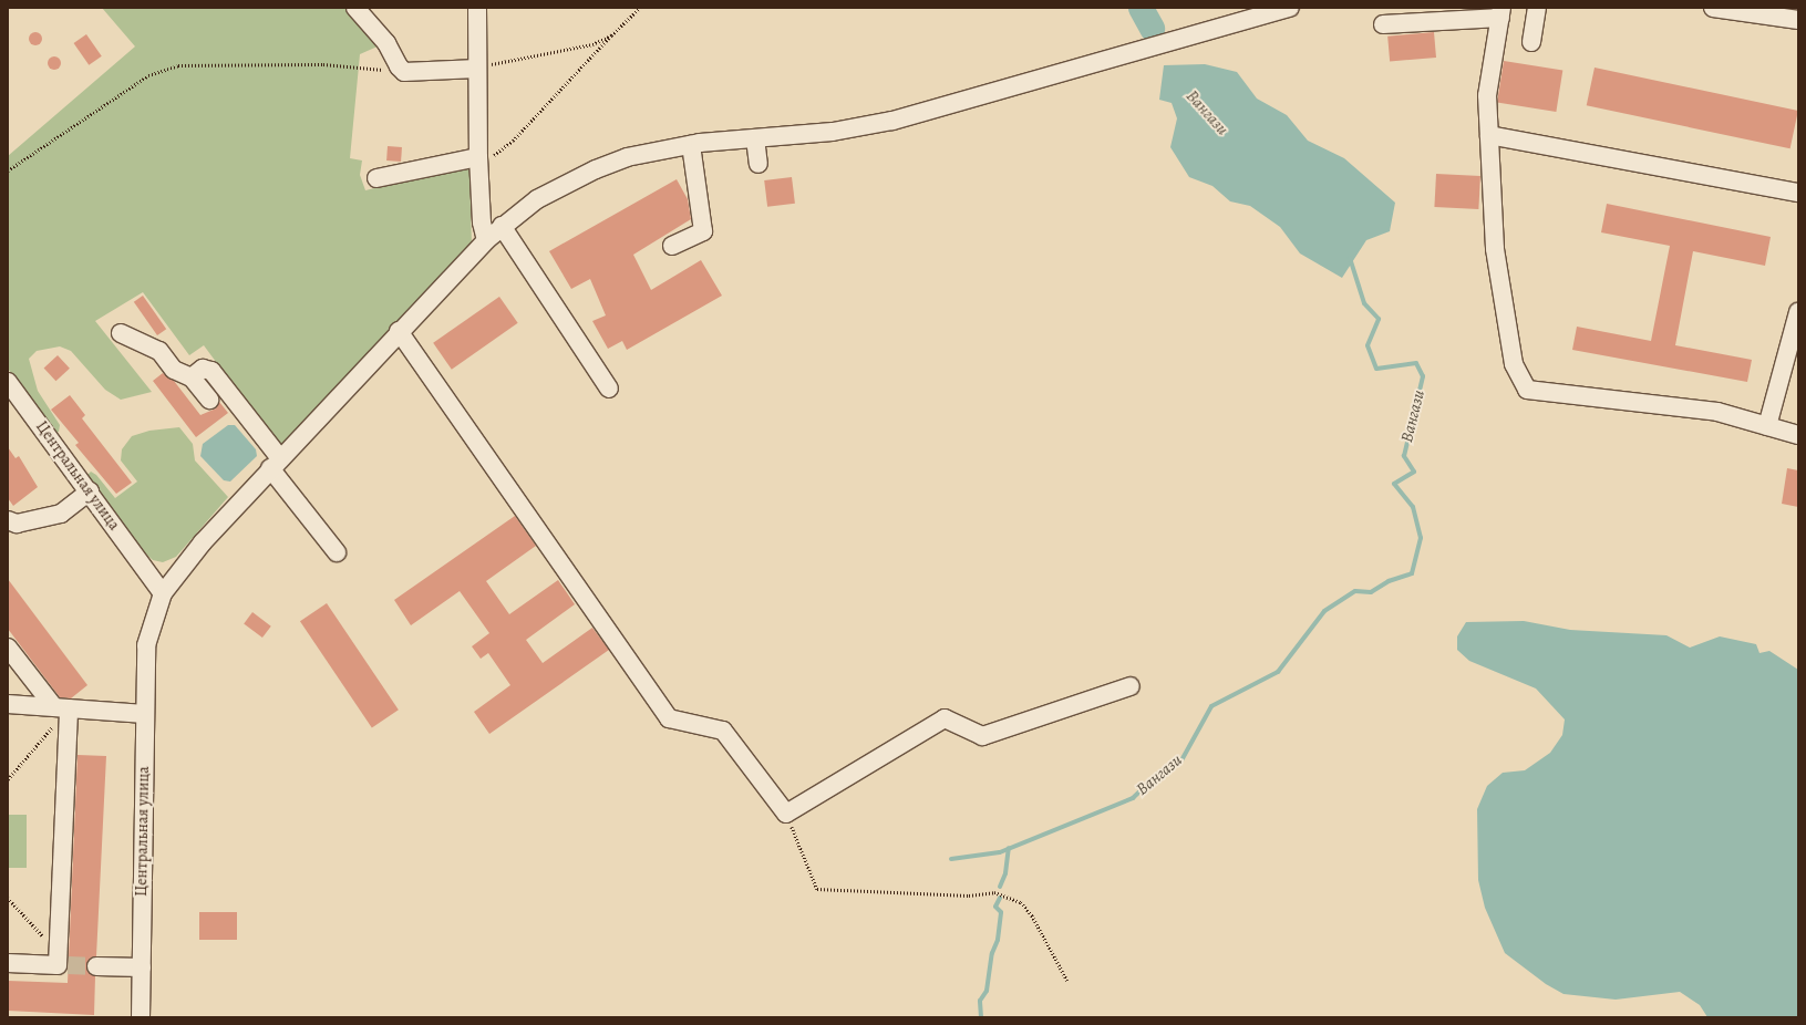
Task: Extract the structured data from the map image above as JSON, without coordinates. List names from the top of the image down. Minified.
{"streets":{"street":["Центральная улица"]},"water":["Вангази"]}
